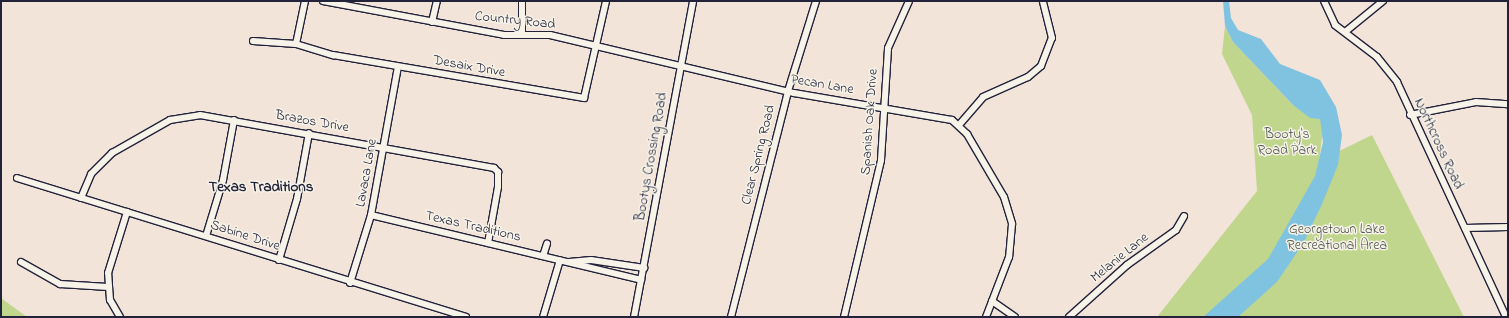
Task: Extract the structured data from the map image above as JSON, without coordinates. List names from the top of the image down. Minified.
{"streets":{"street":["Country Road","Desaix Drive","Pecan Lane","Brazos Drive","Spanish Oak Drive","Northcross Road","Clear Spring Road","Bootys Crossing Road","Lavaca Lane","Texas Traditions","Sabine Drive","Melanie Lane"]},"crossings":[["Country Road","Desaix Drive"],["Country Road","Pecan Lane"],["Country Road","Bootys Crossing Road"],["Desaix Drive","Lavaca Lane"],["Pecan Lane","Spanish Oak Drive"],["Pecan Lane","Clear Spring Road"],["Pecan Lane","Bootys Crossing Road"],["Brazos Drive","Lavaca Lane"],["Brazos Drive","Texas Traditions"],["Brazos Drive","Sabine Drive"],["Bootys Crossing Road","Texas Traditions"],["Lavaca Lane","Texas Traditions"],["Lavaca Lane","Sabine Drive"]],"districts":["Texas Traditions"],"parks":["Booty's Road Park","Georgetown Lake Recreational Area"]}
